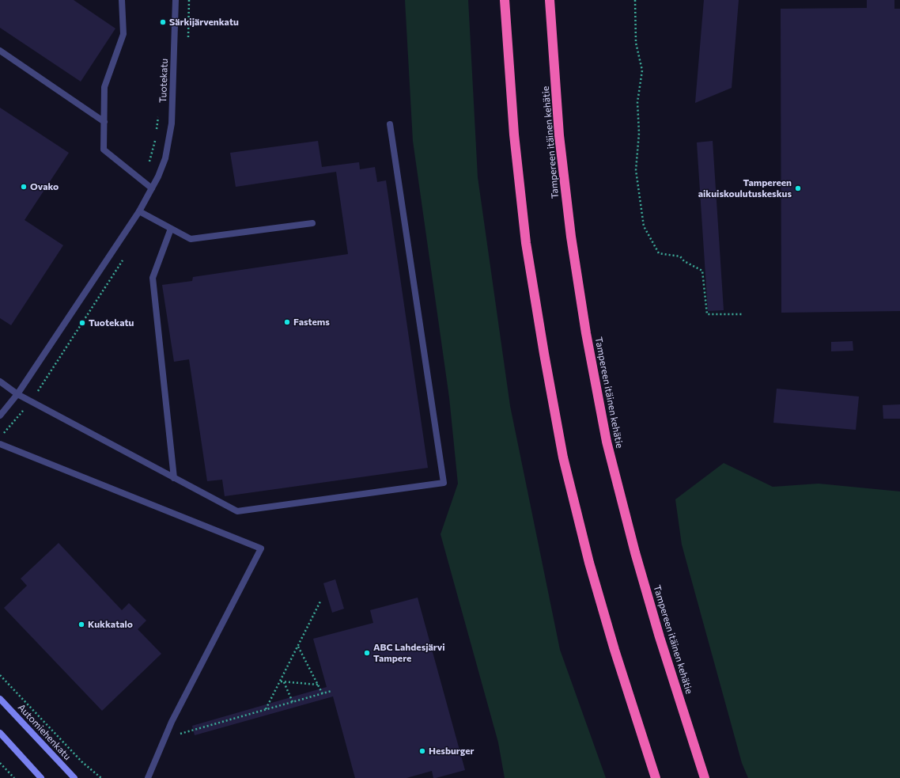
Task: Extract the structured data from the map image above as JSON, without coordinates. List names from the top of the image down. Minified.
{"streets":{"highway":["Tampereen itäinen kehätie"],"main road":["Automiehenkatu"],"street":["Tuotekatu"]},"places":["Särkijärvenkatu","Ovako","Tampereen aikuiskoulutuskeskus","Fastems","Tuotekatu","Kukkatalo","ABC Lahdesjärvi Tampere","Hesburger"]}
